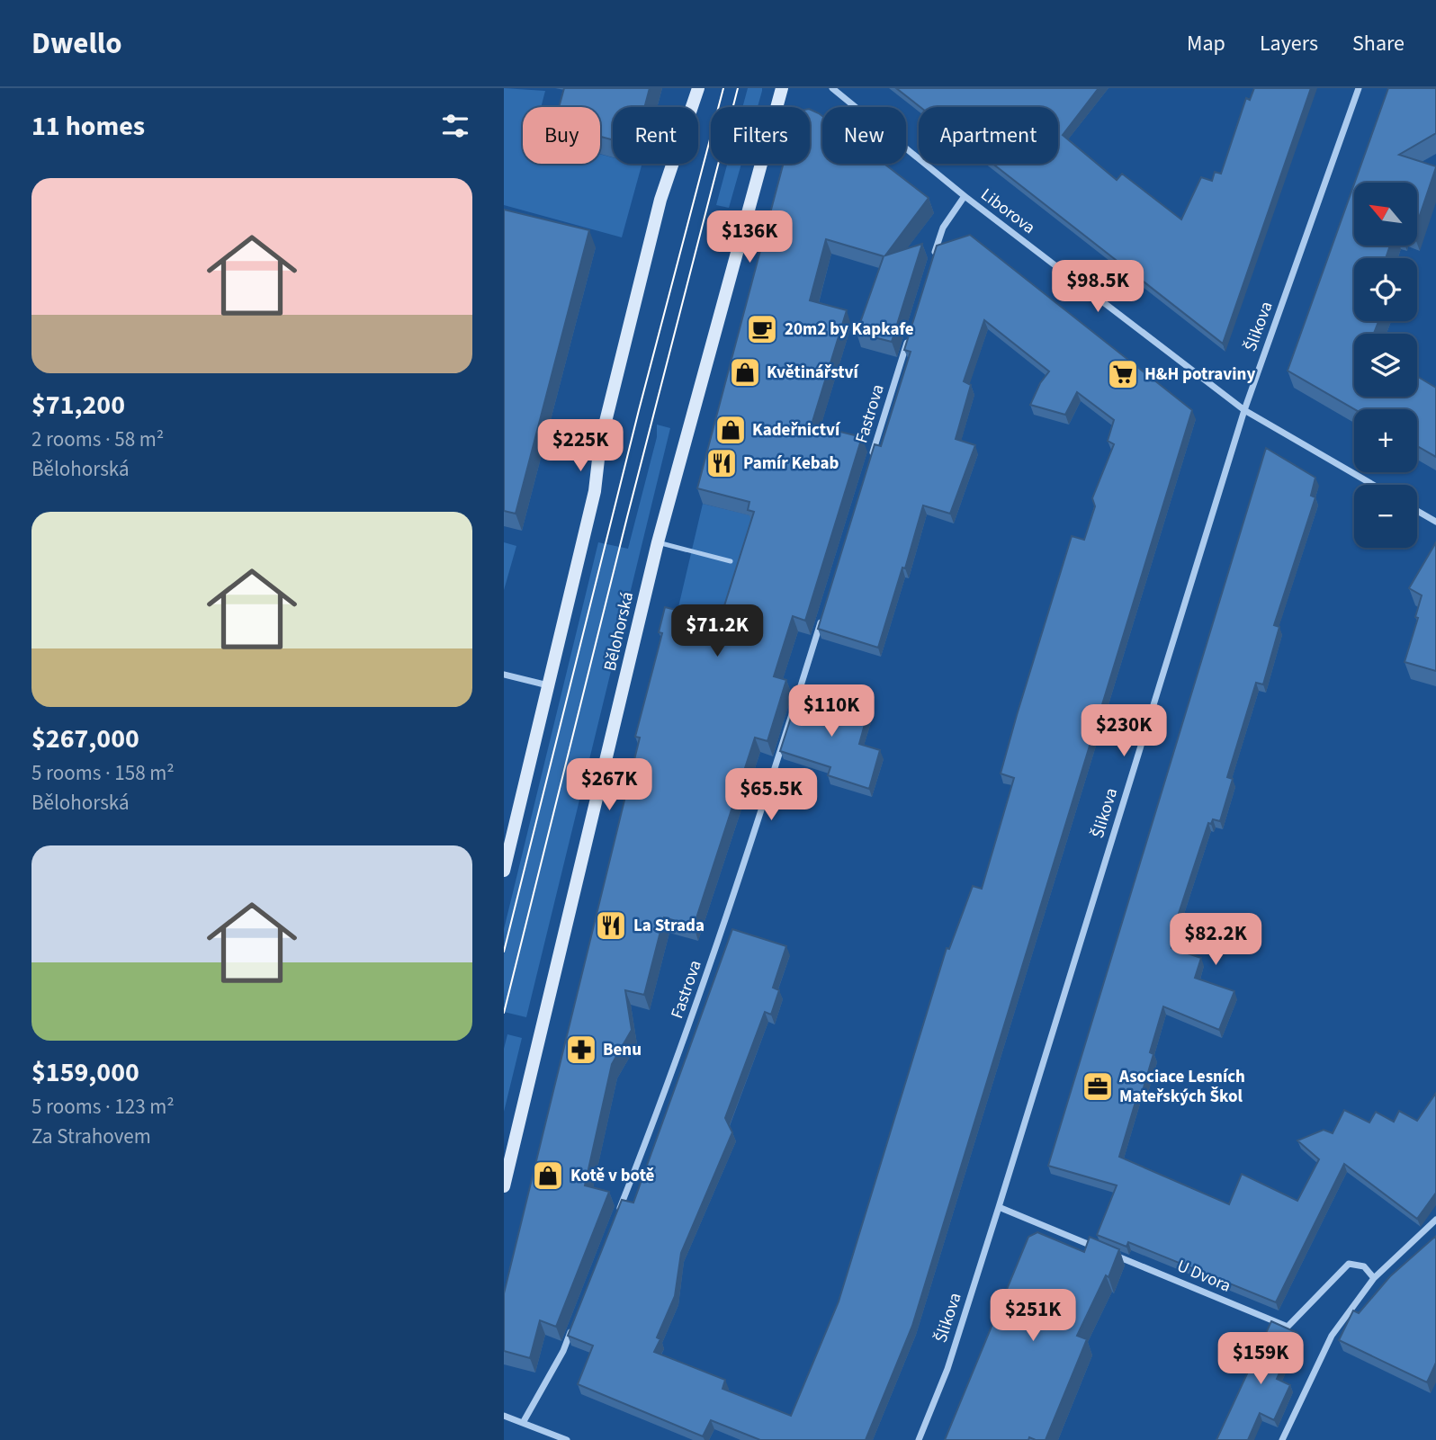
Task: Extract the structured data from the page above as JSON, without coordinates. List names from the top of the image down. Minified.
{"streets":{"street":["Liborova","Šlikova","Fastrova","Bělohorská","U Dvora"]},"crossings":[["Liborova","Šlikova"]],"places":{"cafe":["20m2 by Kapkafe"],"shop":["Květinářství","Kadeřnictví","Kotě v botě"],"supermarket":["H&H potraviny"],"restaurant":["Pamír Kebab","La Strada"],"pharmacy":["Benu"],"office":["Asociace Lesních Mateřských Škol"]},"north":"top left","page":{"header":"Dwello","nav":["Map","Layers","Share"],"heading":"11 homes","chip":["Buy","Rent","Filters","New","Apartment"],"list":[{"name":"$71,200","note":"2 rooms · 58 m² · Bělohorská"},{"name":"$267,000","note":"5 rooms · 158 m² · Bělohorská"},{"name":"$159,000","note":"5 rooms · 123 m² · Za Strahovem"}],"map_buttons":["+","−"],"price":["$136K","$98.5K","$225K","$71.2K","$110K","$230K","$267K","$65.5K","$82.2K","$251K","$159K"]}}
